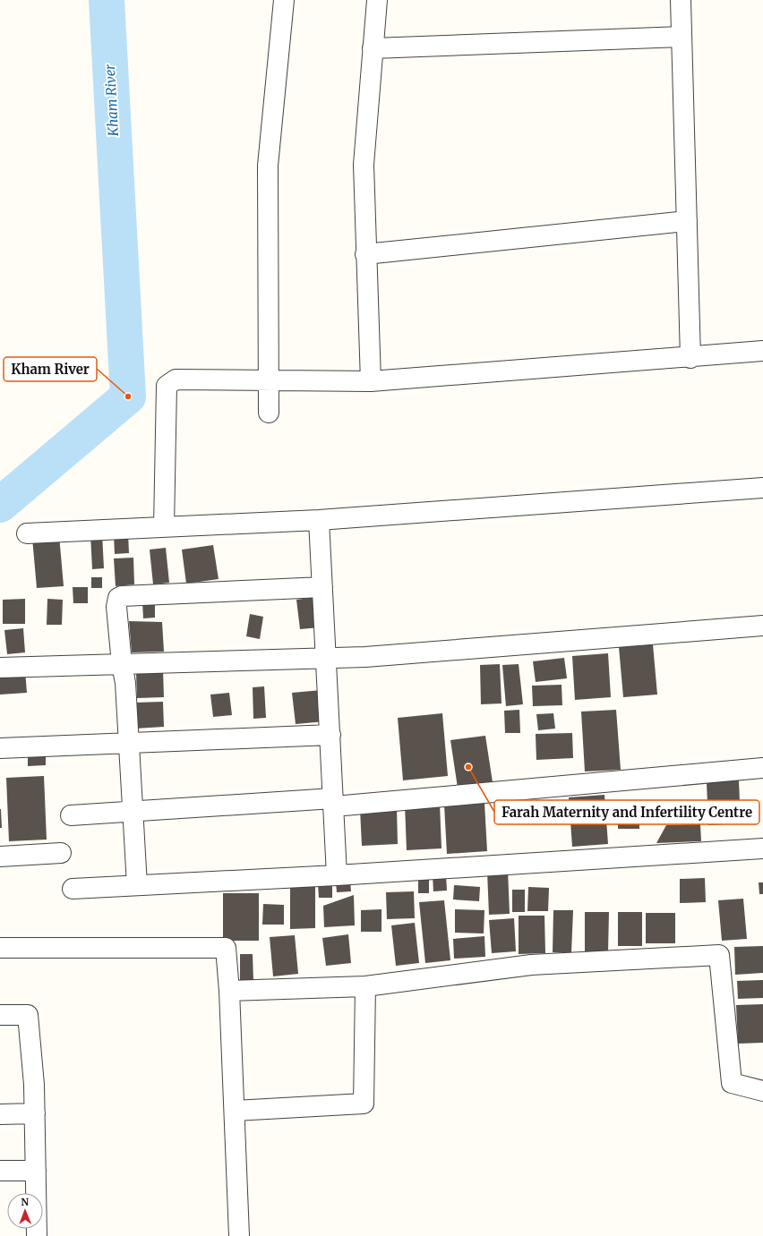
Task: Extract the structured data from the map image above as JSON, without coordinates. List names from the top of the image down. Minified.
{"water":["Kham River"],"places":["Kham River","Farah Maternity and Infertility Centre"],"north":"top"}
